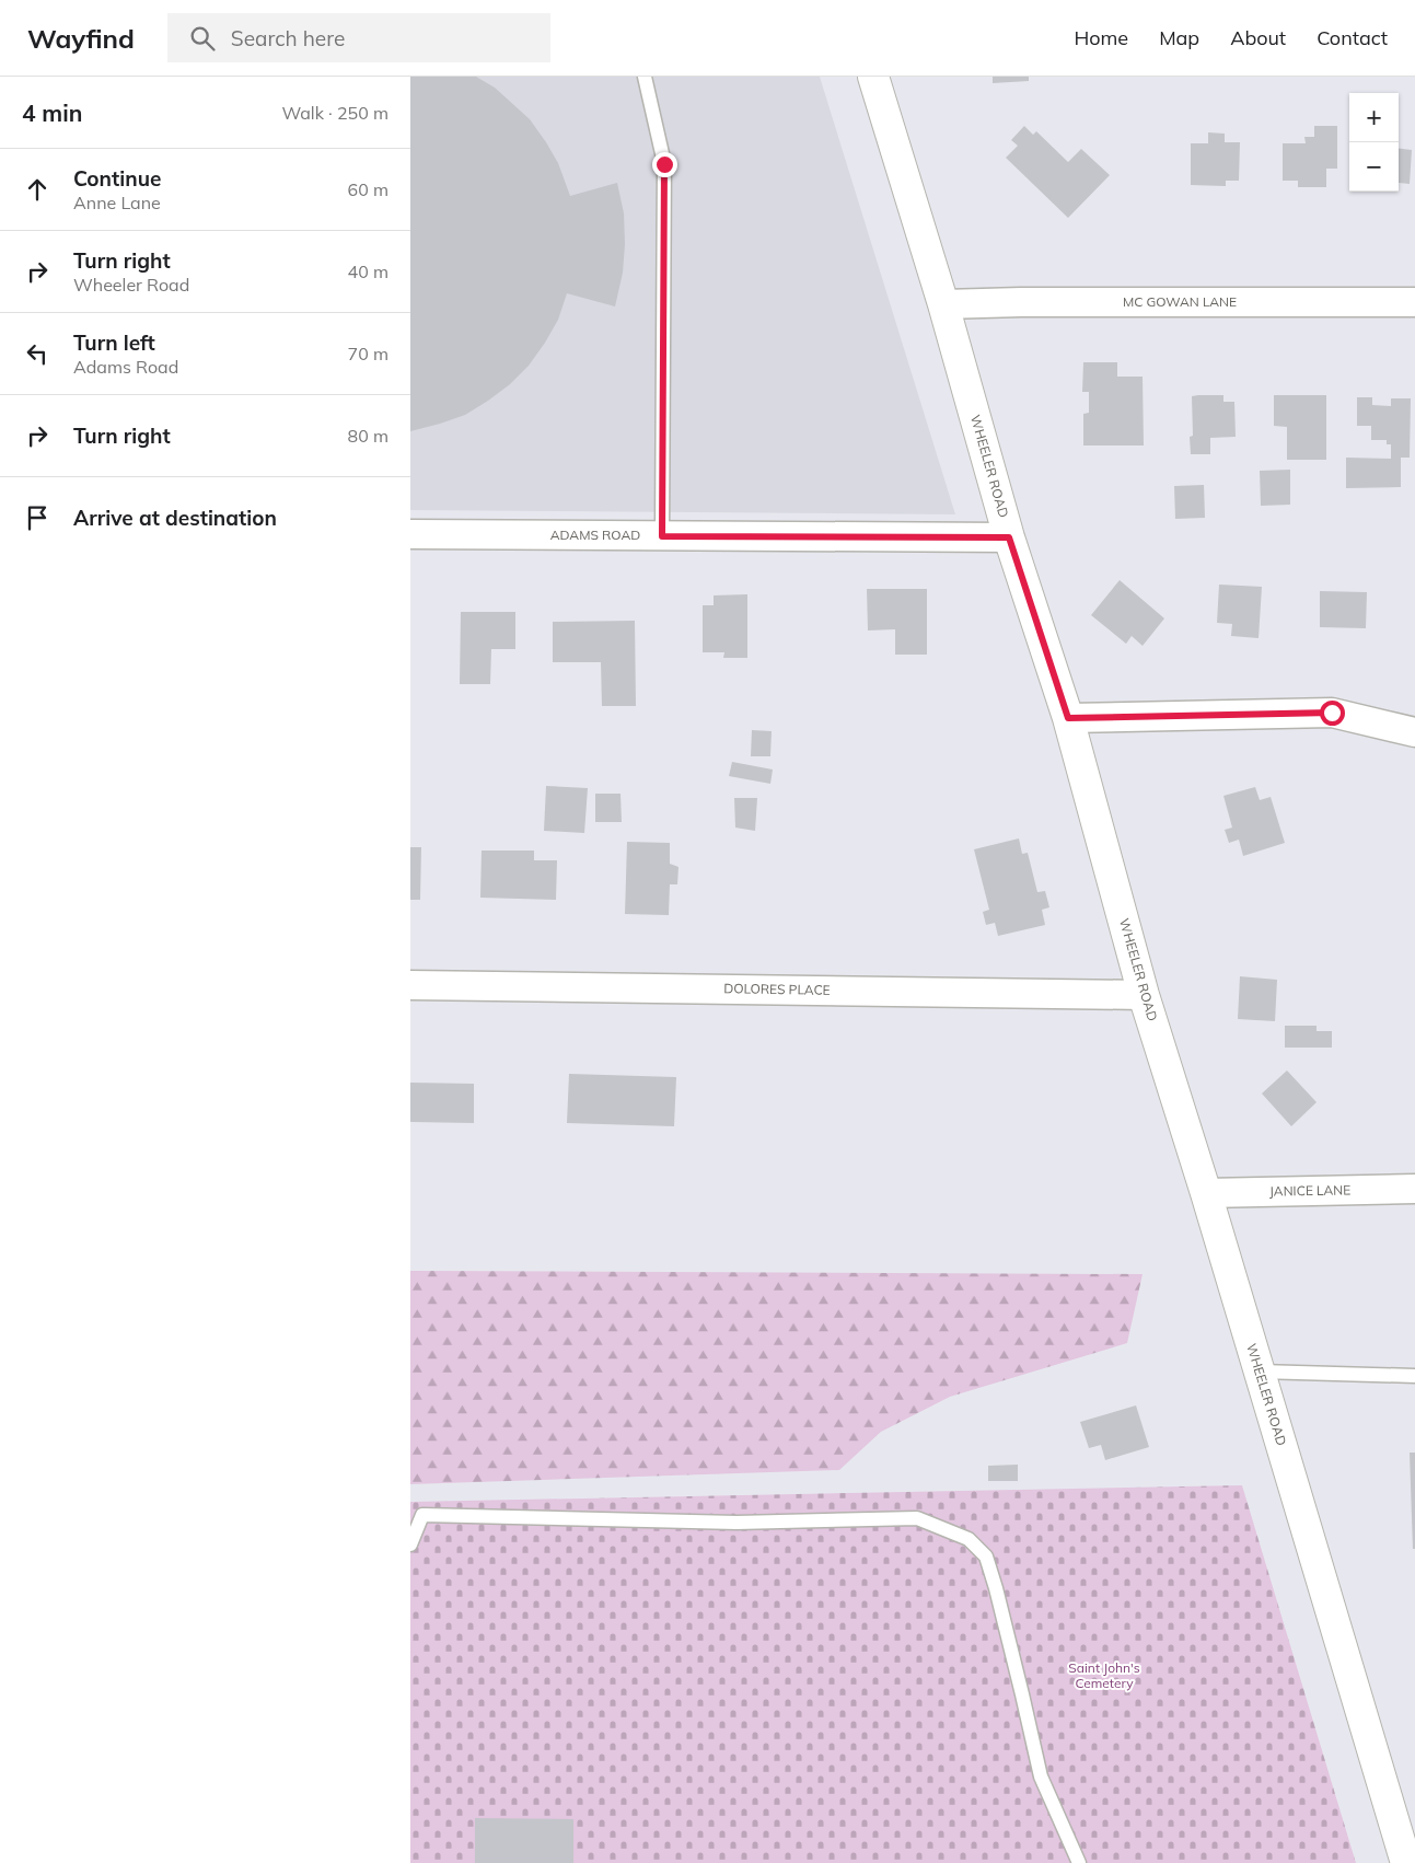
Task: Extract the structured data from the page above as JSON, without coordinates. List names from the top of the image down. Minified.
{"streets":{"main road":["WHEELER ROAD"],"street":["MC GOWAN LANE","ADAMS ROAD","DOLORES PLACE","JANICE LANE"]},"crossings":[["MC GOWAN LANE","WHEELER ROAD"],["WHEELER ROAD","ADAMS ROAD"],["WHEELER ROAD","DOLORES PLACE"],["WHEELER ROAD","JANICE LANE"]],"parks":["Saint John's Cemetery"],"page":{"header":"Wayfind","search":"Search here","nav":["Home","Map","About","Contact"],"heading":["4 min","Walk · 250 m"],"map_buttons":["+","−"],"list":[["Continue","Anne Lane","60 m"],["Turn right","Wheeler Road","40 m"],["Turn left","Adams Road","70 m"],["Turn right","80 m"],"Arrive at destination"]}}
